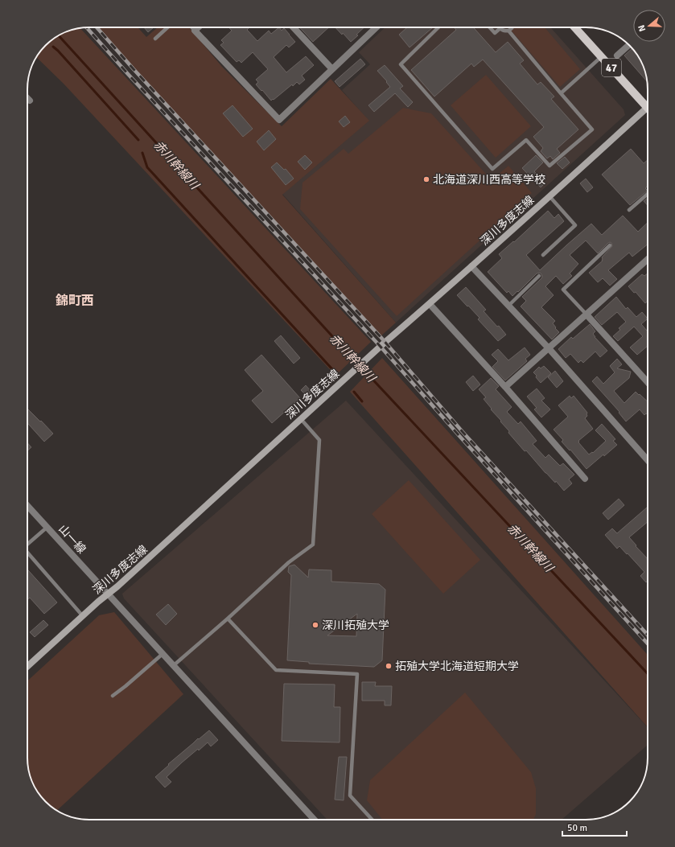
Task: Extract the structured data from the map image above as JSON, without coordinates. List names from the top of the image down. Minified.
{"streets":{"main road":["47","深川多度志線"],"street":["山一線"]},"crossings":[["47","深川多度志線"],["深川多度志線","山一線"]],"districts":["錦町西"],"water":["赤川幹線川"],"places":["北海道深川西高等学校","深川拓殖大学","拓殖大学北海道短期大学"],"scale_bar":"50 m","north":"left"}
